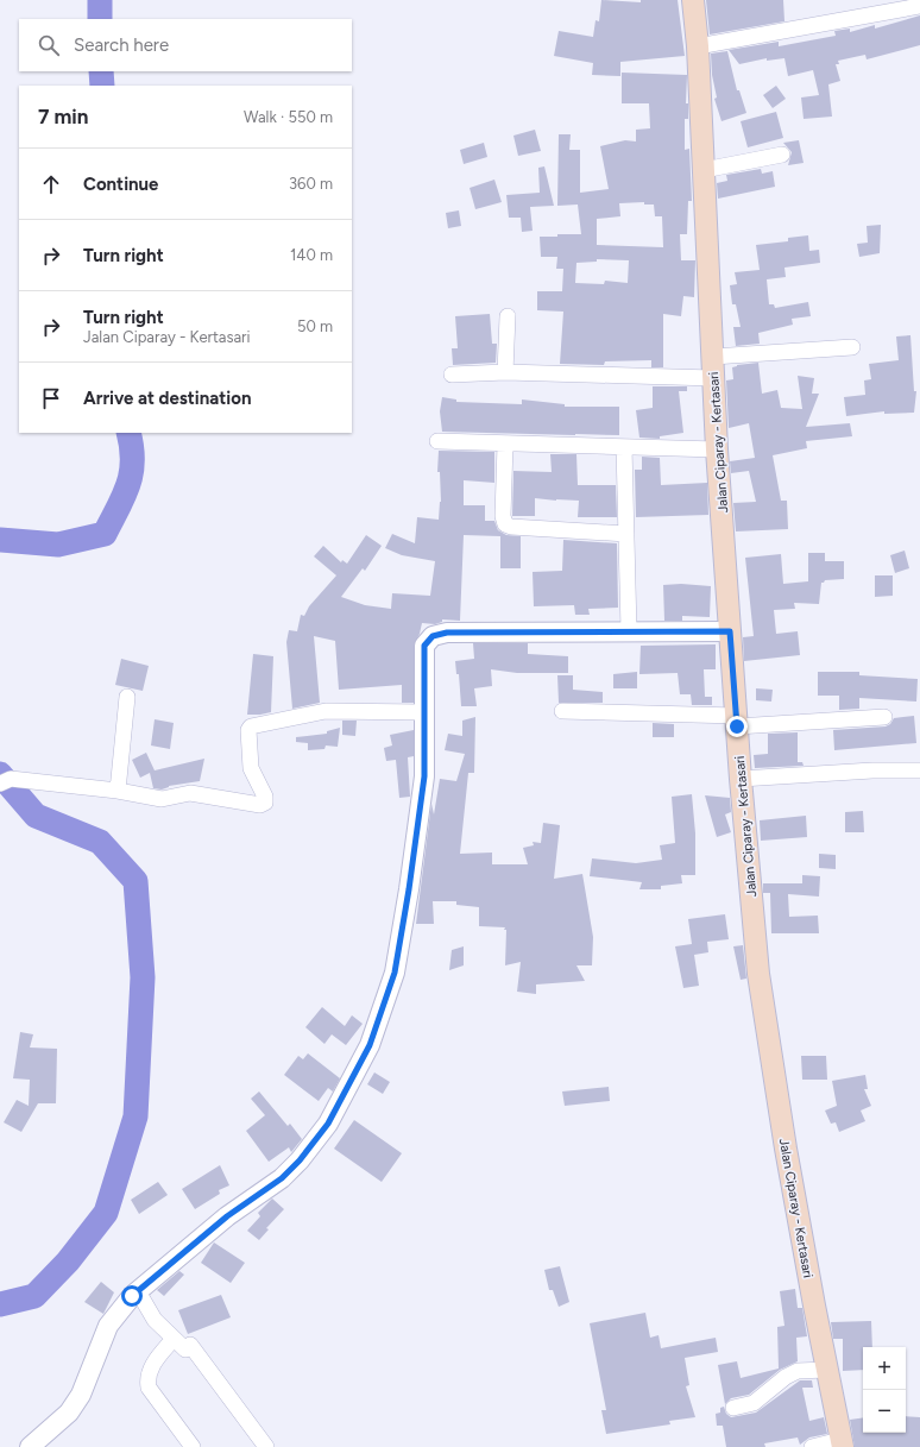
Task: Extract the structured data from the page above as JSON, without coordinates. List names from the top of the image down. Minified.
{"streets":{"main road":["Jalan Ciparay - Kertasari"]},"page":{"search":"Search here","heading":["7 min","Walk · 550 m"],"list":[["Continue","360 m"],["Turn right","140 m"],["Turn right","Jalan Ciparay - Kertasari","50 m"],"Arrive at destination"],"map_buttons":["+","−"]}}
